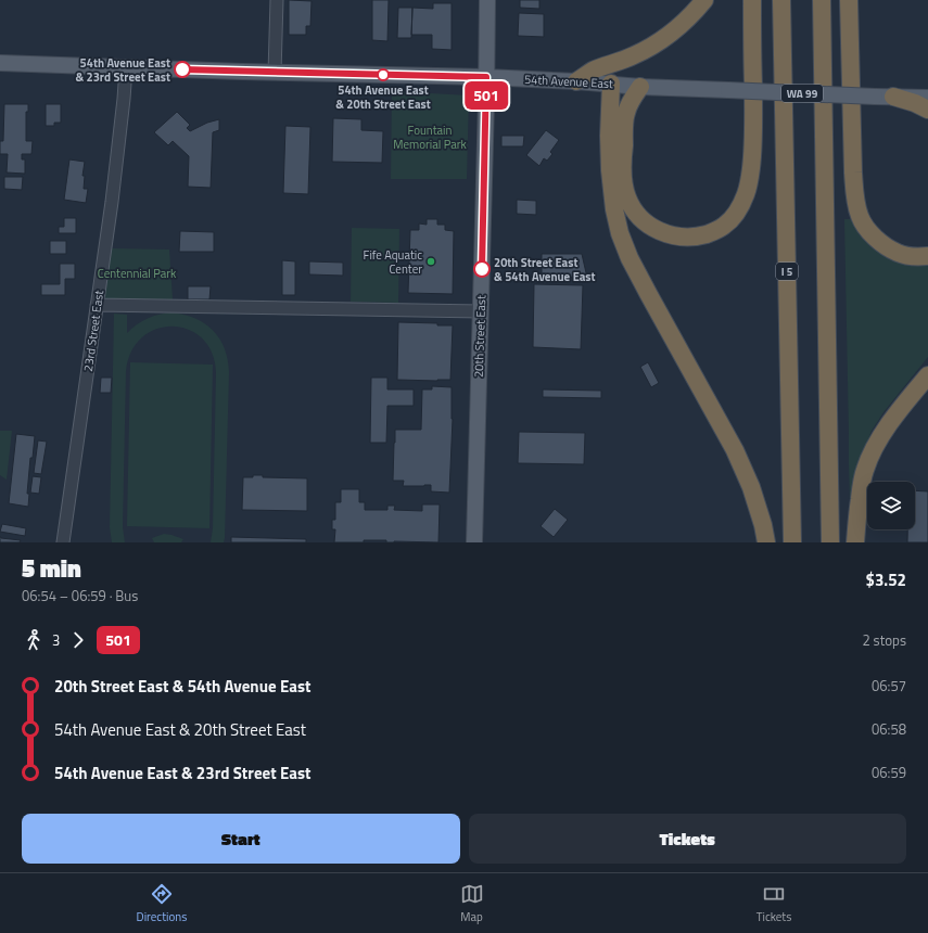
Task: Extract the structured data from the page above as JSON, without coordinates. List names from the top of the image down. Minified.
{"streets":{"highway":["I 5"],"main road":["54th Avenue East","WA 99","20th Street East"],"street":["23rd Street East"]},"crossings":[["54th Avenue East","23rd Street East"],["54th Avenue East","20th Street East"]],"parks":["Fountain Memorial Park","Centennial Park"],"places":["54th Avenue East & 23rd Street East","54th Avenue East & 20th Street East","Fife Aquatic Center","20th Street East & 54th Avenue East"],"lines":["bus line 501"],"page":{"on_map":"501","heading":["5 min","06:54 – 06:59 · Bus","$3.52"],"legs":["3","501","2 stops"],"list":[{"name":"20th Street East & 54th Avenue East","value":"06:57"},{"name":"54th Avenue East & 20th Street East","value":"06:58"},{"name":"54th Avenue East & 23rd Street East","value":"06:59"}],"buttons":["Start","Tickets"],"tabs":["Directions","Map","Tickets"]}}
